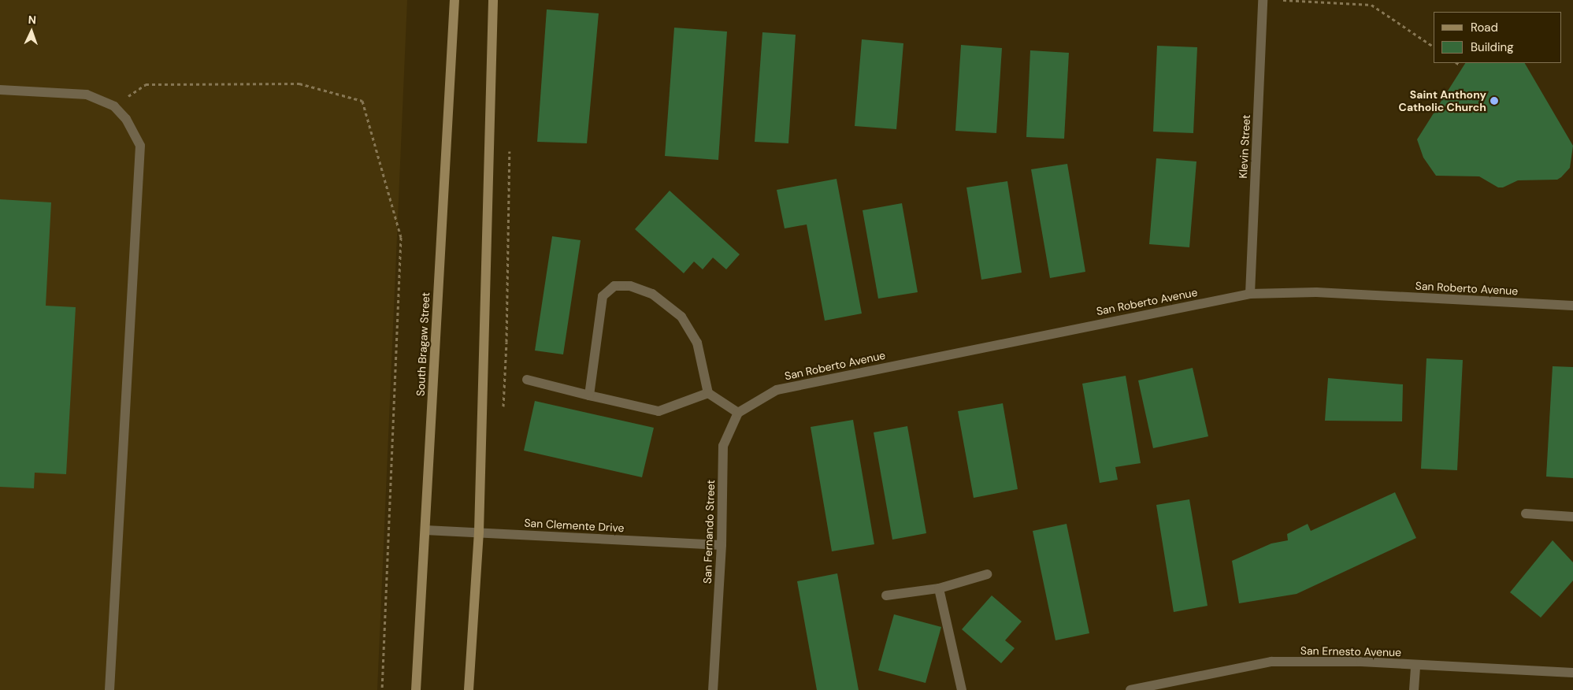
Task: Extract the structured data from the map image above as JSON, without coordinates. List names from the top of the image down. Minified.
{"streets":{"main road":["South Bragaw Street"],"street":["Klevin Street","San Roberto Avenue","San Clemente Drive","San Fernando Street","San Ernesto Avenue"]},"crossings":[["Klevin Street","San Roberto Avenue"],["San Roberto Avenue","San Fernando Street"],["South Bragaw Street","San Clemente Drive"],["San Clemente Drive","San Fernando Street"]],"places":["Saint Anthony Catholic Church"],"legend":["Road","Building"],"north":"top"}
